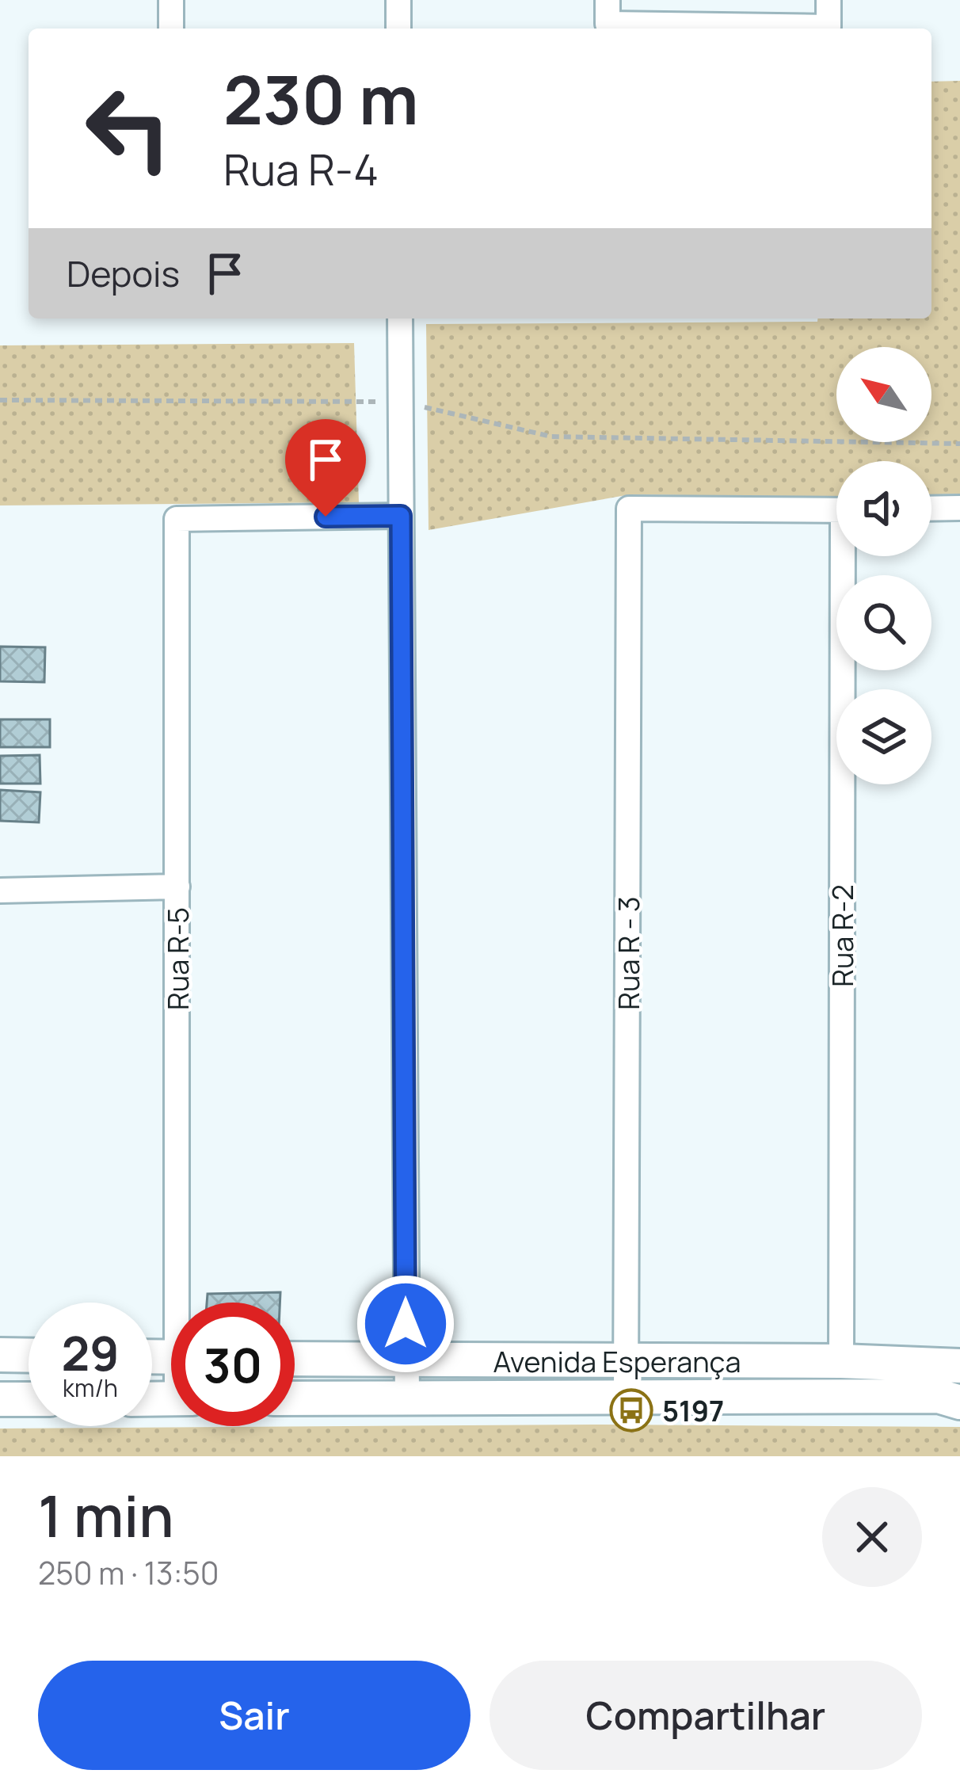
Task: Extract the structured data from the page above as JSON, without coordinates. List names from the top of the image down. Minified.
{"streets":{"main road":["Avenida Esperança"],"street":["Rua R-2","Rua R - 3","Rua R-5"]},"crossings":[["Rua R-2","Rua R - 3"],["Rua R-2","Avenida Esperança"],["Rua R - 3","Avenida Esperança"]],"places":{"bus stop":["5197"]},"north":"top left","page":{"turn":["230 m","Rua R-4"],"then":"Depois","speed":"29 km/h","limit":"30","heading":["1 min","250 m · 13:50"],"buttons":["Sair","Compartilhar"]}}
